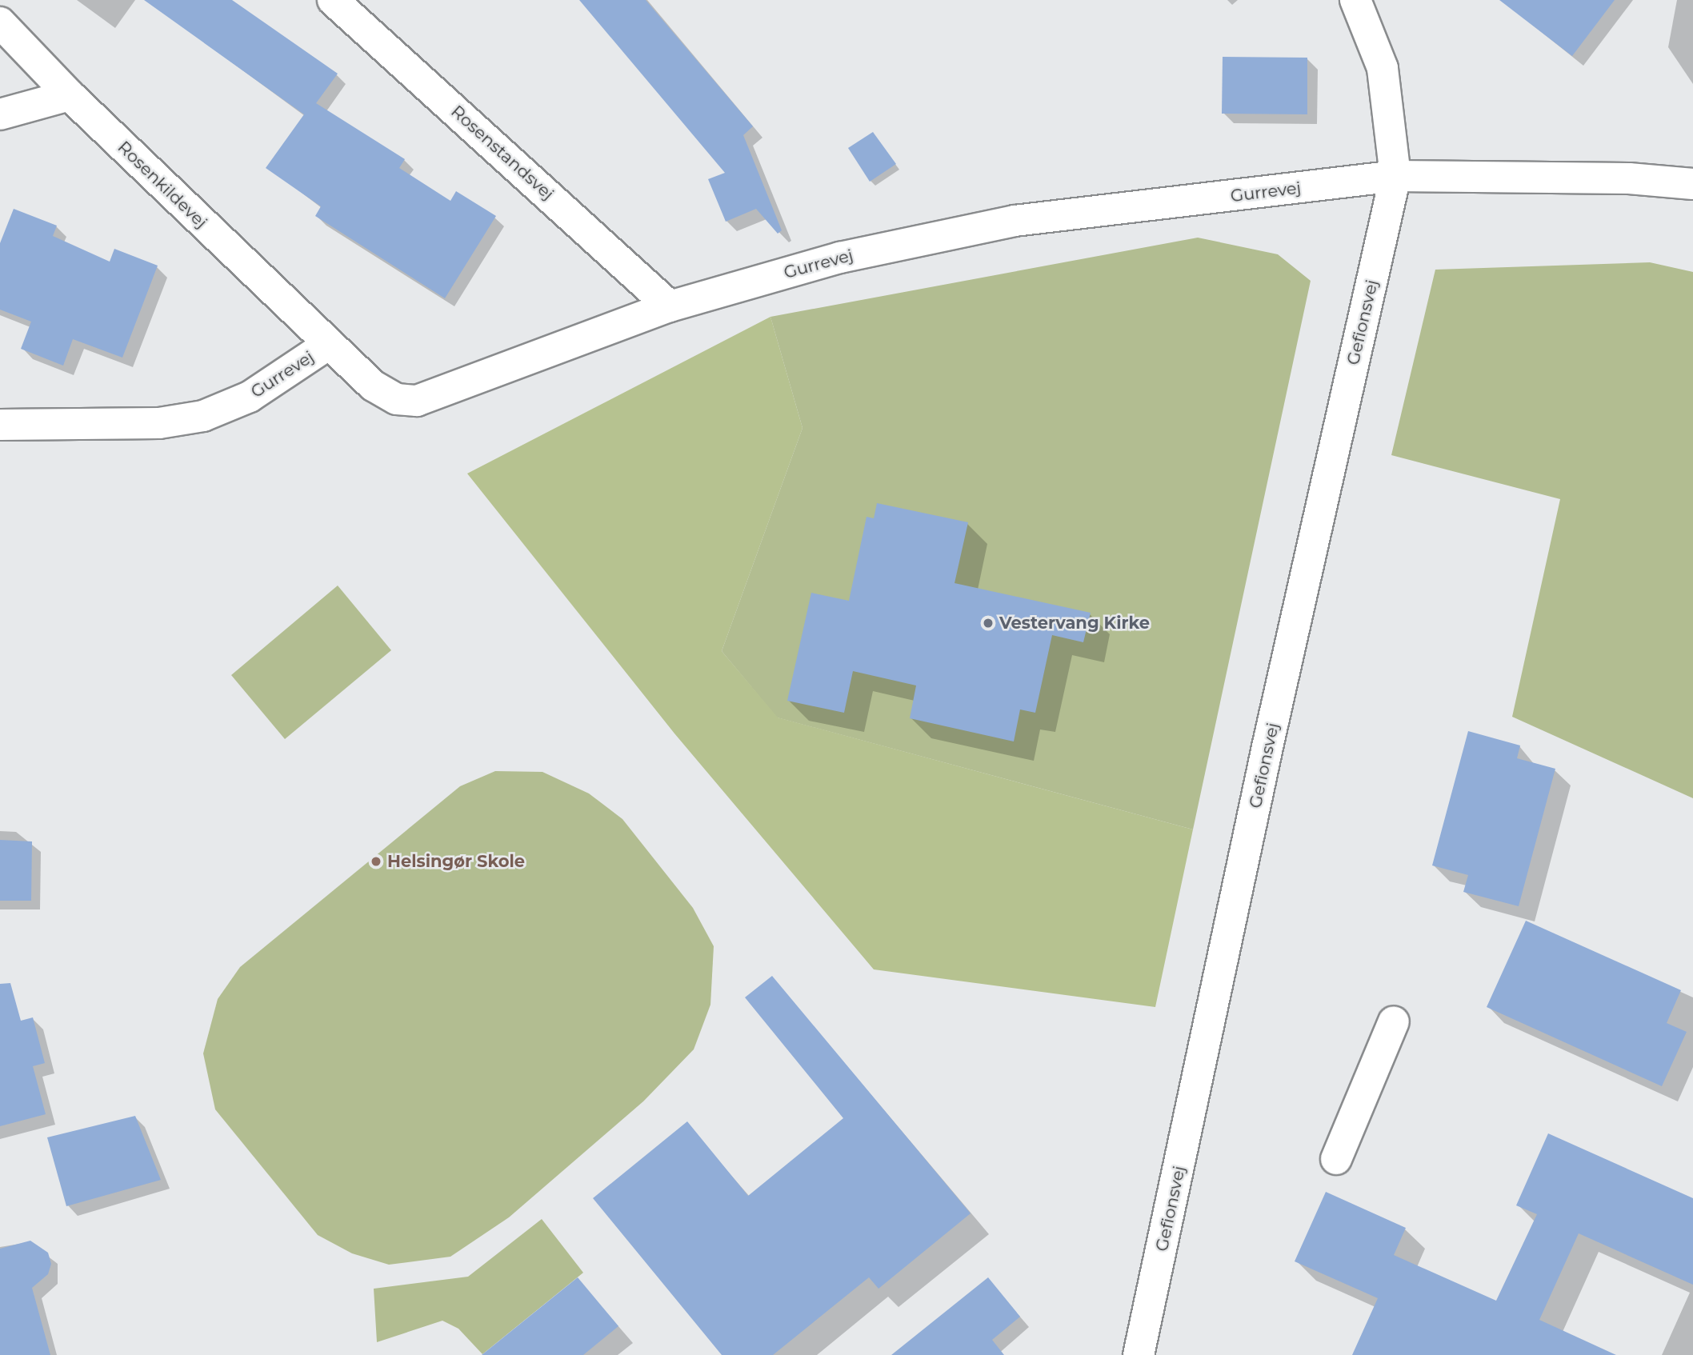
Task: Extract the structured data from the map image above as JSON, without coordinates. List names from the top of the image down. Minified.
{"streets":{"street":["Rosenstandsvej","Rosenkildevej","Gurrevej","Gefionsvej"]},"crossings":[["Rosenstandsvej","Gurrevej"],["Rosenkildevej","Gurrevej"],["Gurrevej","Gefionsvej"]],"places":["Vestervang Kirke","Helsingør Skole"]}
